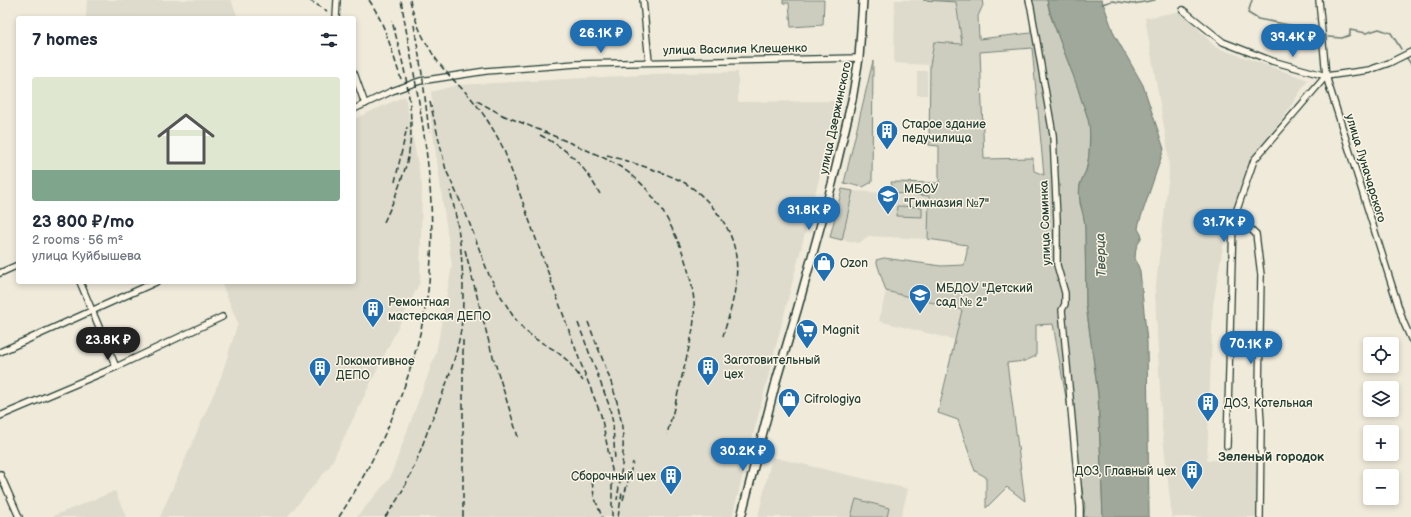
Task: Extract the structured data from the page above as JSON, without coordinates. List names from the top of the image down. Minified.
{"streets":{"main road":["улица Дзержинского"],"street":["улица Василия Клещенко","улица Луначарского","улица Соминка"]},"crossings":[["улица Василия Клещенко","улица Дзержинского"]],"districts":["Зеленый городок"],"water":["Тверца"],"places":{"building":["Старое здание педучилища","Ремонтная мастерская ДЕПО","Заготовительный цех","Локомотивное ДЕПО","ДОЗ, Котельная","ДОЗ, Главный цех","Сборочный цех"],"school or university":["МБОУ \"Гимназия №7\"","МБДОУ \"Детский сад № 2\""],"shop":["Ozon","Cifrologiya"],"supermarket":["Magnit"]},"page":{"heading":"7 homes","price":["26.1K ₽","39.4K ₽","31.8K ₽","31.7K ₽","23.8K ₽","70.1K ₽","30.2K ₽"],"list":[{"name":"23 800 ₽/mo","note":"2 rooms · 56 m² · улица Куйбышева"}],"map_buttons":["+","−"]}}
